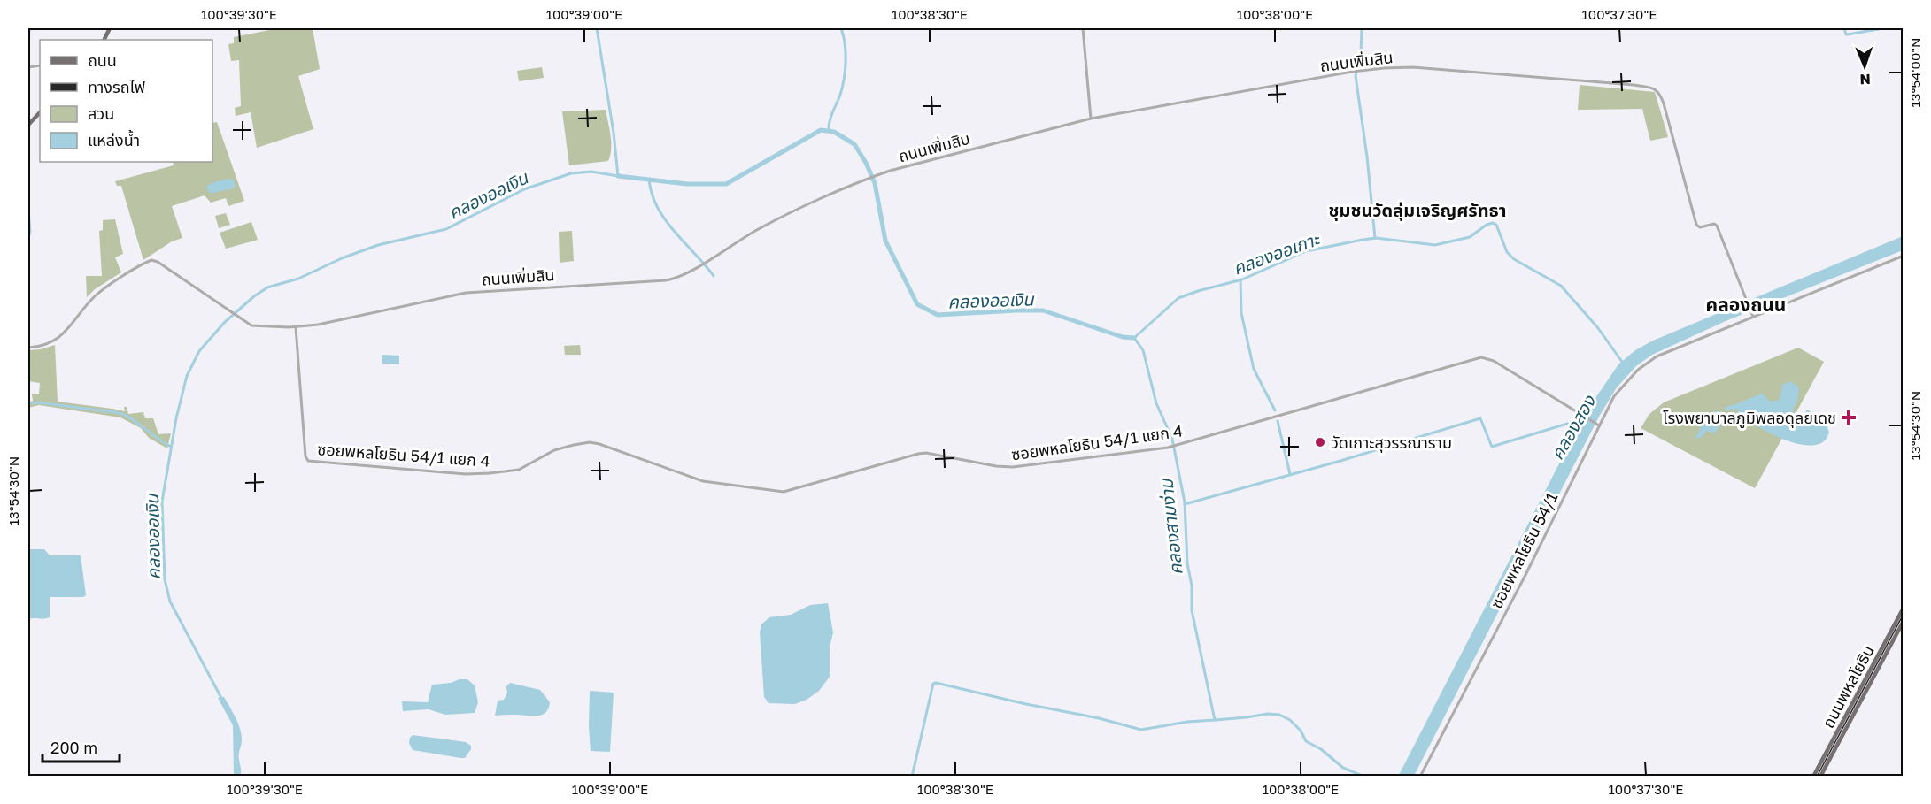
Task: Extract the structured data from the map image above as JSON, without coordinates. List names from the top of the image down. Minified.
{"streets":{"main road":["ถนนพหลโยธิน"],"street":["ถนนเพิ่มสิน","ซอยพหลโยธิน 54/1 แยก 4","ซอยพหลโยธิน 54/1"]},"crossings":[["ถนนเพิ่มสิน","ซอยพหลโยธิน 54/1 แยก 4"],["ถนนเพิ่มสิน","ซอยพหลโยธิน 54/1"],["ซอยพหลโยธิน 54/1 แยก 4","ซอยพหลโยธิน 54/1"]],"districts":["ชุมชนวัดลุ่มเจริญศรัทธา","คลองถนน"],"water":["คลองออเงิน","คลองออเกาะ","คลองสอง","คลองสามง่าม"],"places":{"health":["โรงพยาบาลภูมิพลอดุลยเดช"],"other":["วัดเกาะสุวรรณาราม"]},"legend":["ถนน","ทางรถไฟ","สวน","แหล่งน้ำ"],"scale_bar":"200 m","north":"bottom","coordinates":["100°39'30\"E","100°39'00\"E","100°38'30\"E","100°38'00\"E","100°37'30\"E","13°54'00\"N","13°54'30\"N"]}
